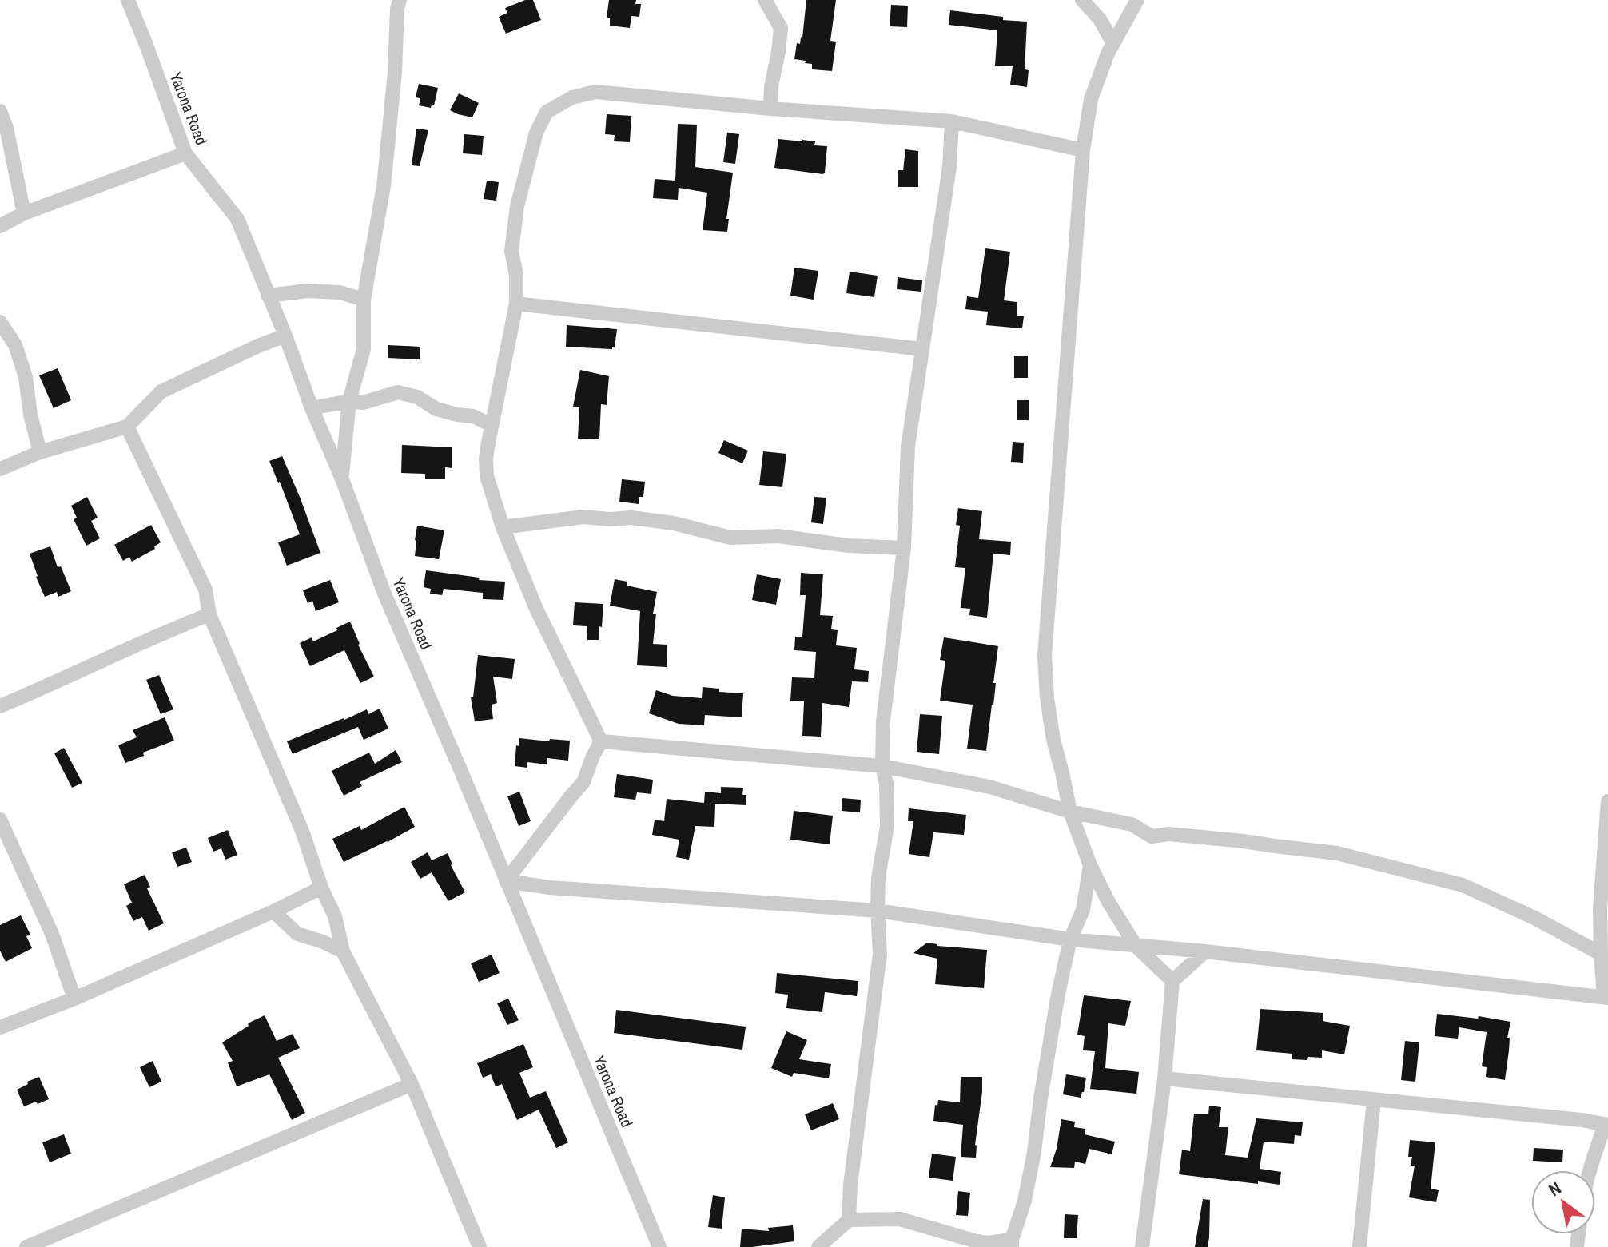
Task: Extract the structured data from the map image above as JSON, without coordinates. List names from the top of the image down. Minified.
{"streets":{"street":["Yarona Road"]},"north":"top left"}
